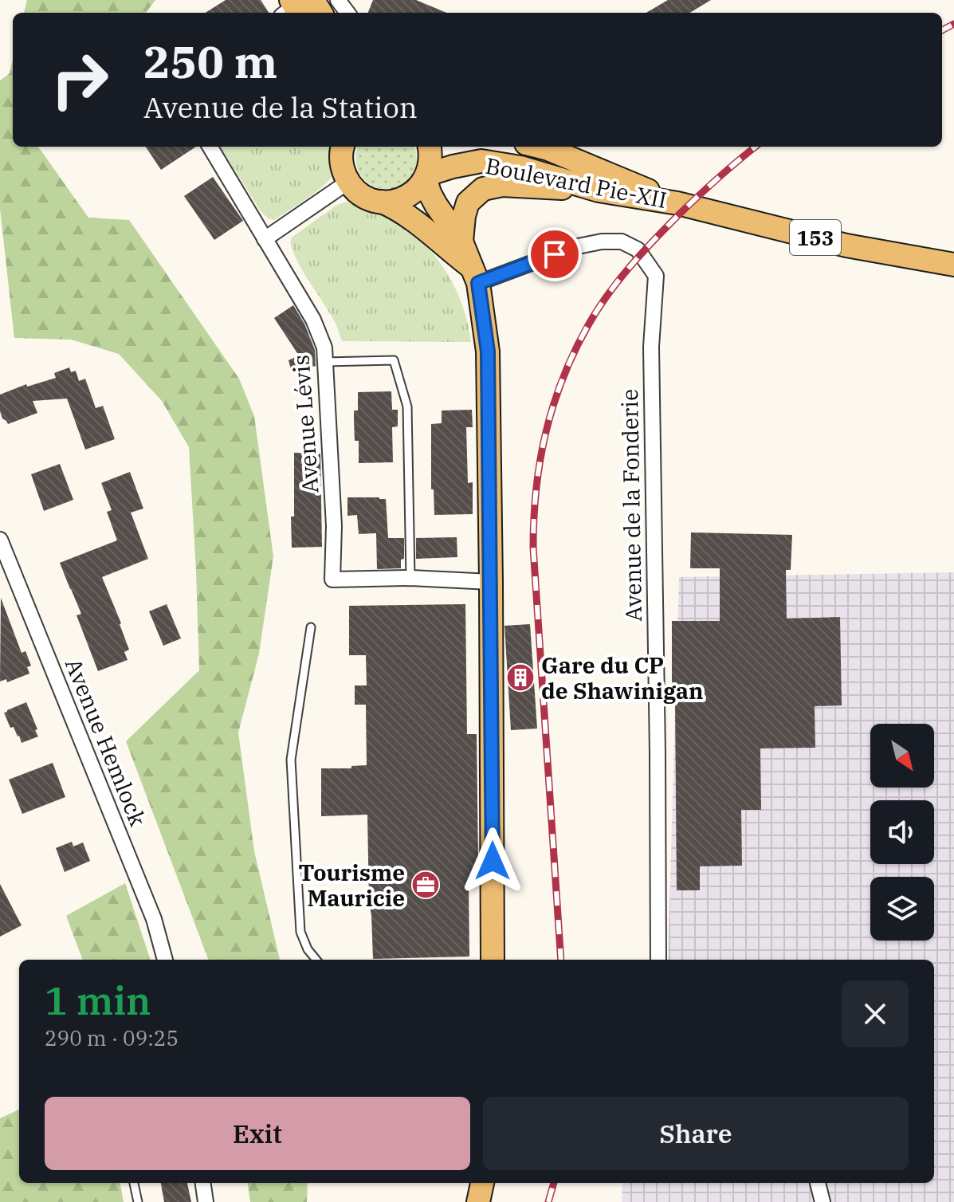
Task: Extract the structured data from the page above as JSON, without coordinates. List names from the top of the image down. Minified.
{"streets":{"main road":["Boulevard Pie-XII","153"],"street":["Avenue Lévis","Avenue de la Fonderie","Avenue Hemlock"]},"crossings":[["Boulevard Pie-XII","153"]],"places":{"building":["Gare du CP de Shawinigan"],"office":["Tourisme Mauricie"]},"north":"bottom right","page":{"turn":["250 m","Avenue de la Station"],"heading":["1 min","290 m · 09:25"],"buttons":["Exit","Share"]}}
